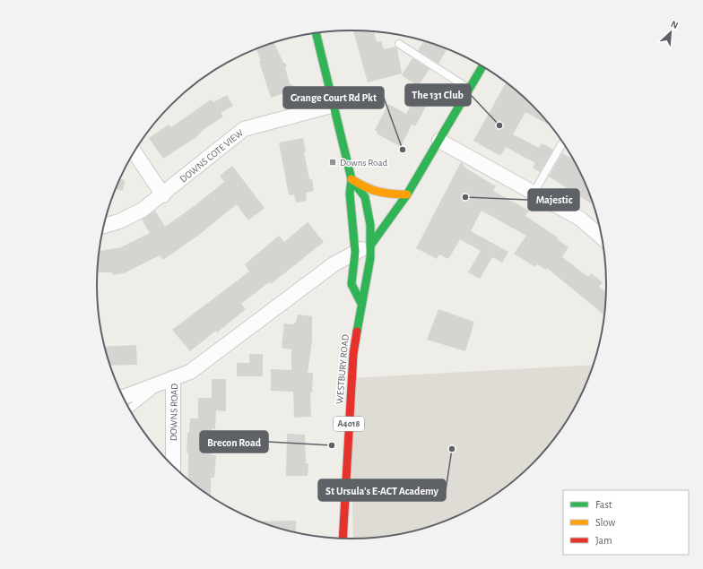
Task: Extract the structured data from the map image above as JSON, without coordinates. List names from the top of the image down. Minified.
{"streets":{"main road":["WESTBURY ROAD","A4018"],"street":["DOWNS COTE VIEW","DOWNS ROAD"]},"crossings":[["DOWNS COTE VIEW","A4018"],["WESTBURY ROAD","DOWNS ROAD"],["WESTBURY ROAD","A4018"],["DOWNS ROAD","A4018"]],"places":{"other":["The 131 Club","Grange Court Rd Pkt","Majestic","Brecon Road","St Ursula's E-ACT Academy"],"transit":["Downs Road"]},"legend":["Fast","Slow","Jam"],"north":"top right"}
